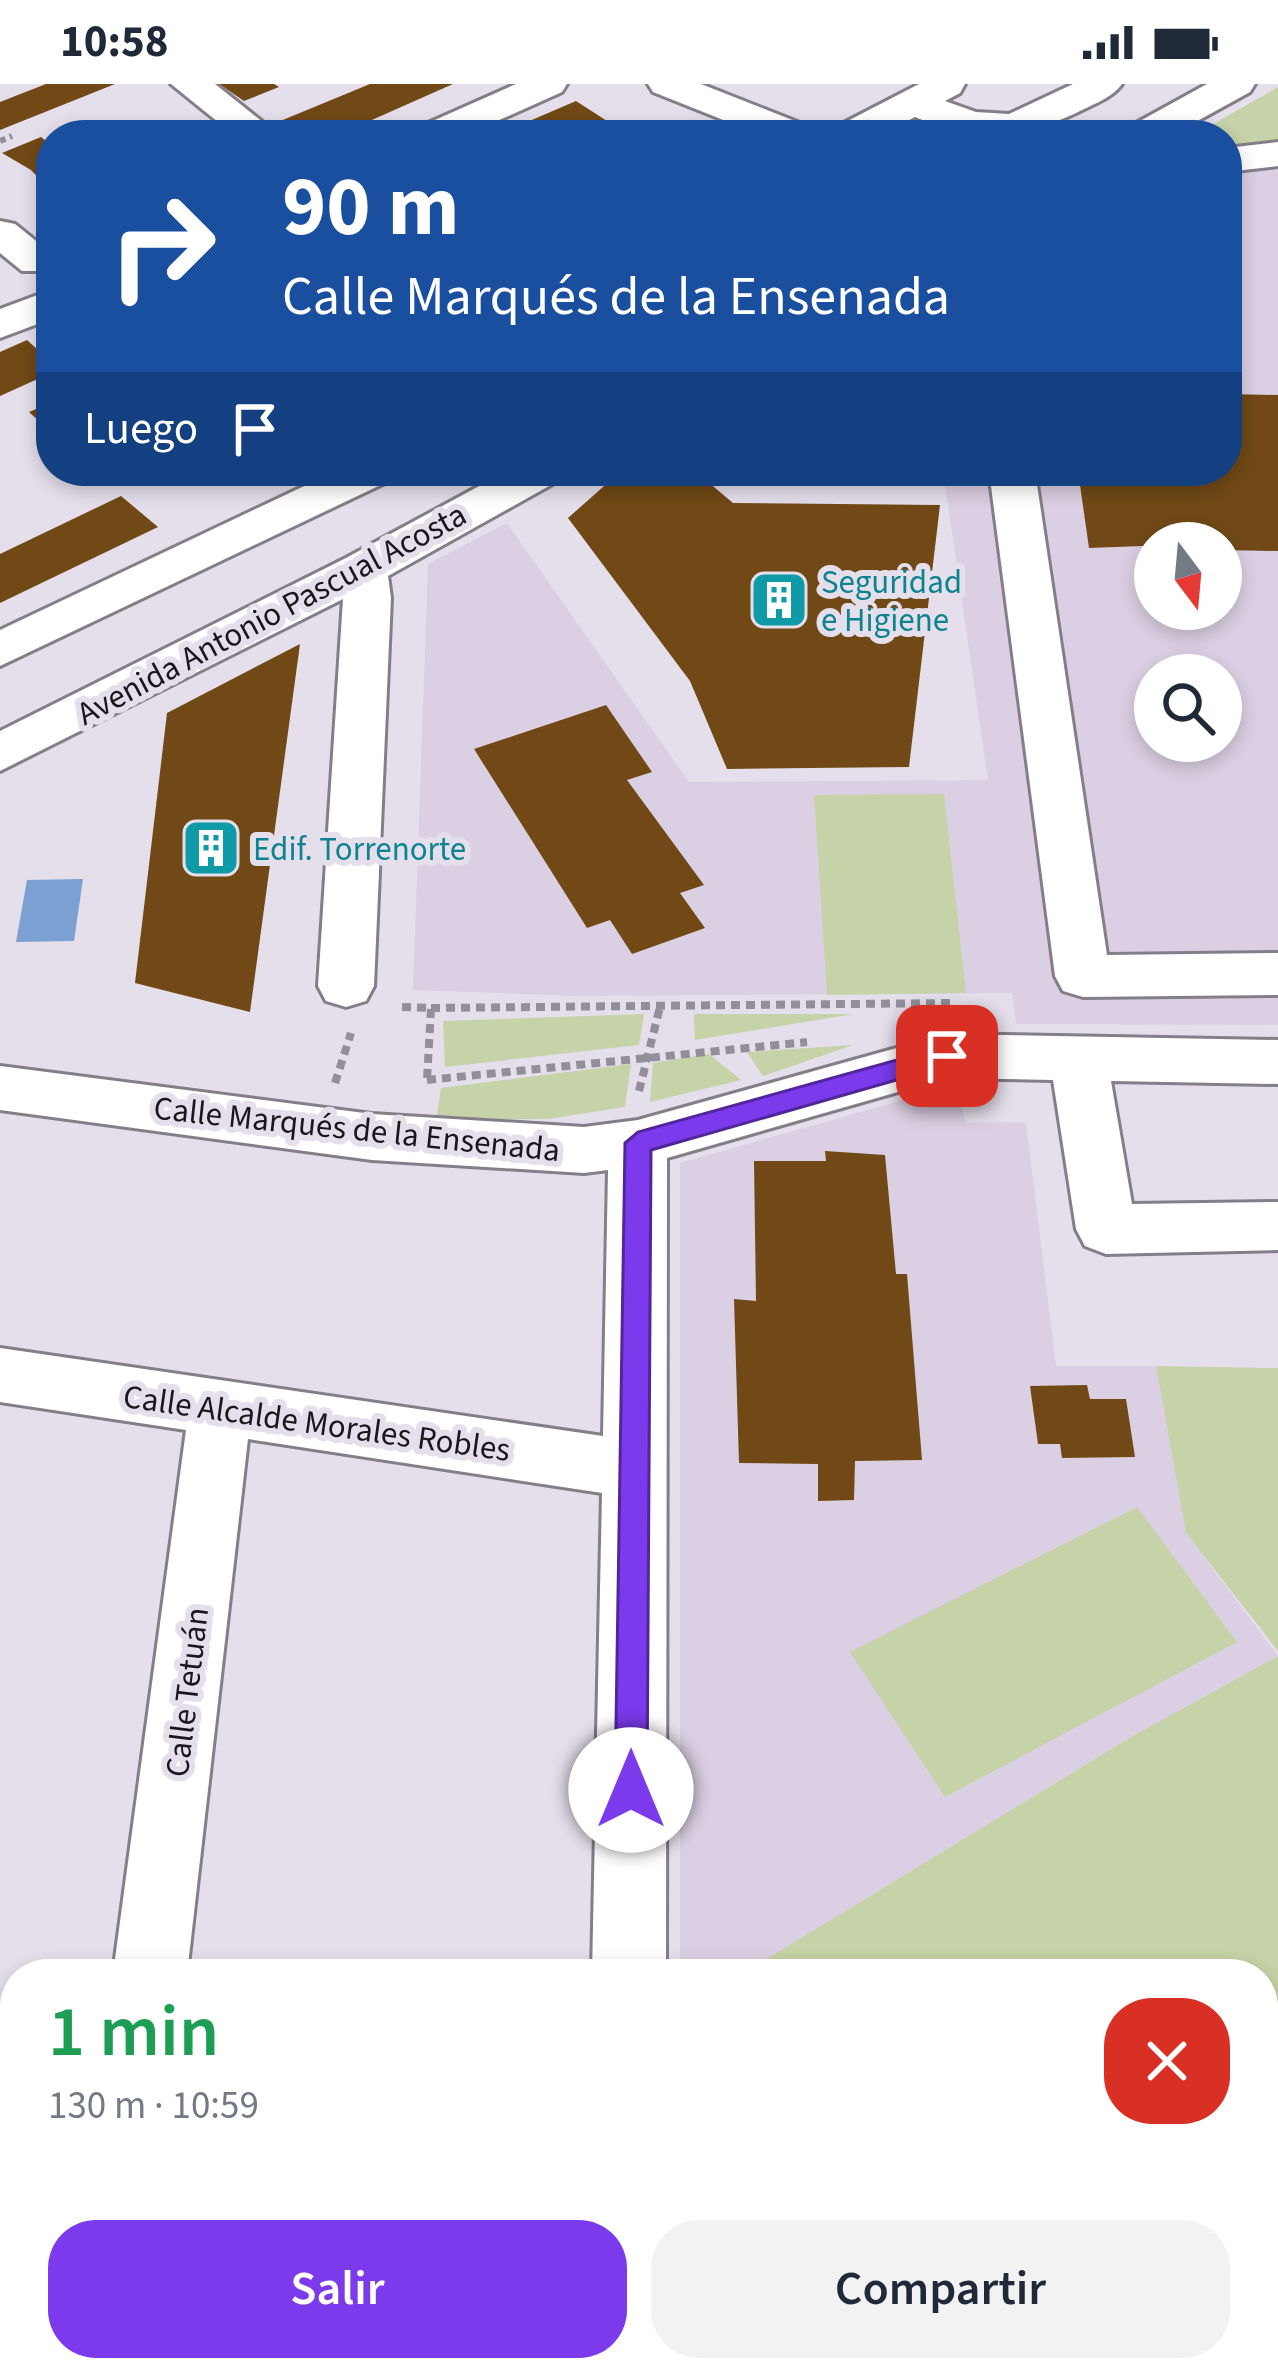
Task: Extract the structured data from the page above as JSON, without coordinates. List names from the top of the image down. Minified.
{"streets":{"street":["Avenida Antonio Pascual Acosta","Calle Marqués de la Ensenada","Calle Alcalde Morales Robles","Calle Tetuán"]},"crossings":[["Calle Alcalde Morales Robles","Calle Tetuán"]],"places":{"building":["Seguridad e Higiene","Edif. Torrenorte"]},"north":"bottom","page":{"status":"10:58","turn":["90 m","Calle Marqués de la Ensenada"],"then":"Luego","heading":["1 min","130 m · 10:59"],"buttons":["Salir","Compartir"]}}
